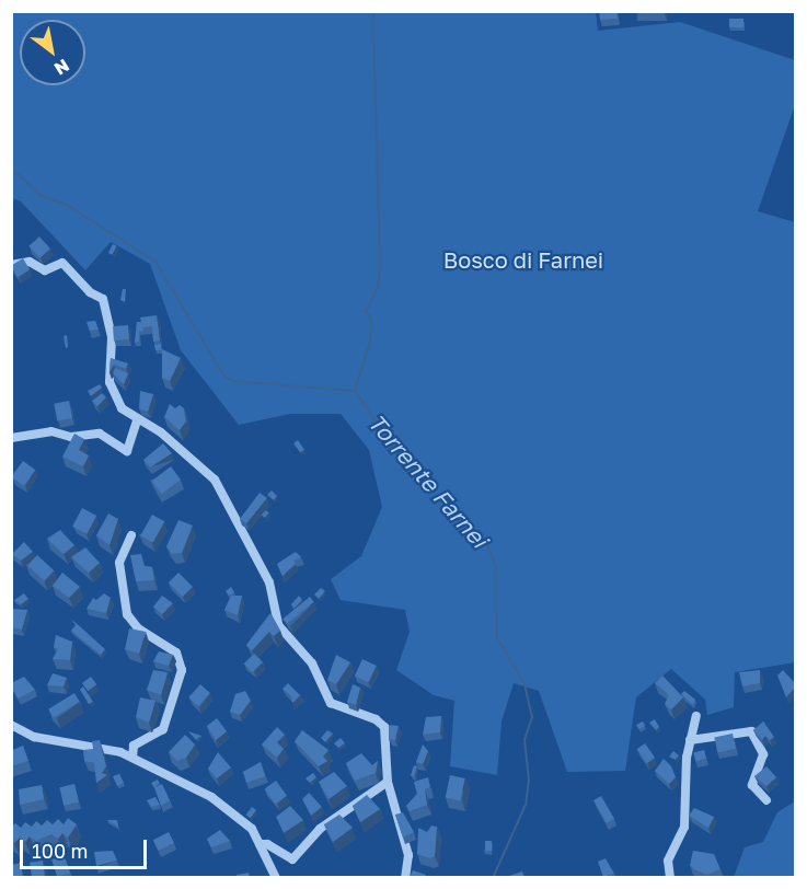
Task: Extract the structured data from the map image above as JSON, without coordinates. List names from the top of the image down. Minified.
{"water":["Torrente Farnei"],"parks":["Bosco di Farnei"],"scale_bar":"100 m","north":"bottom right"}
